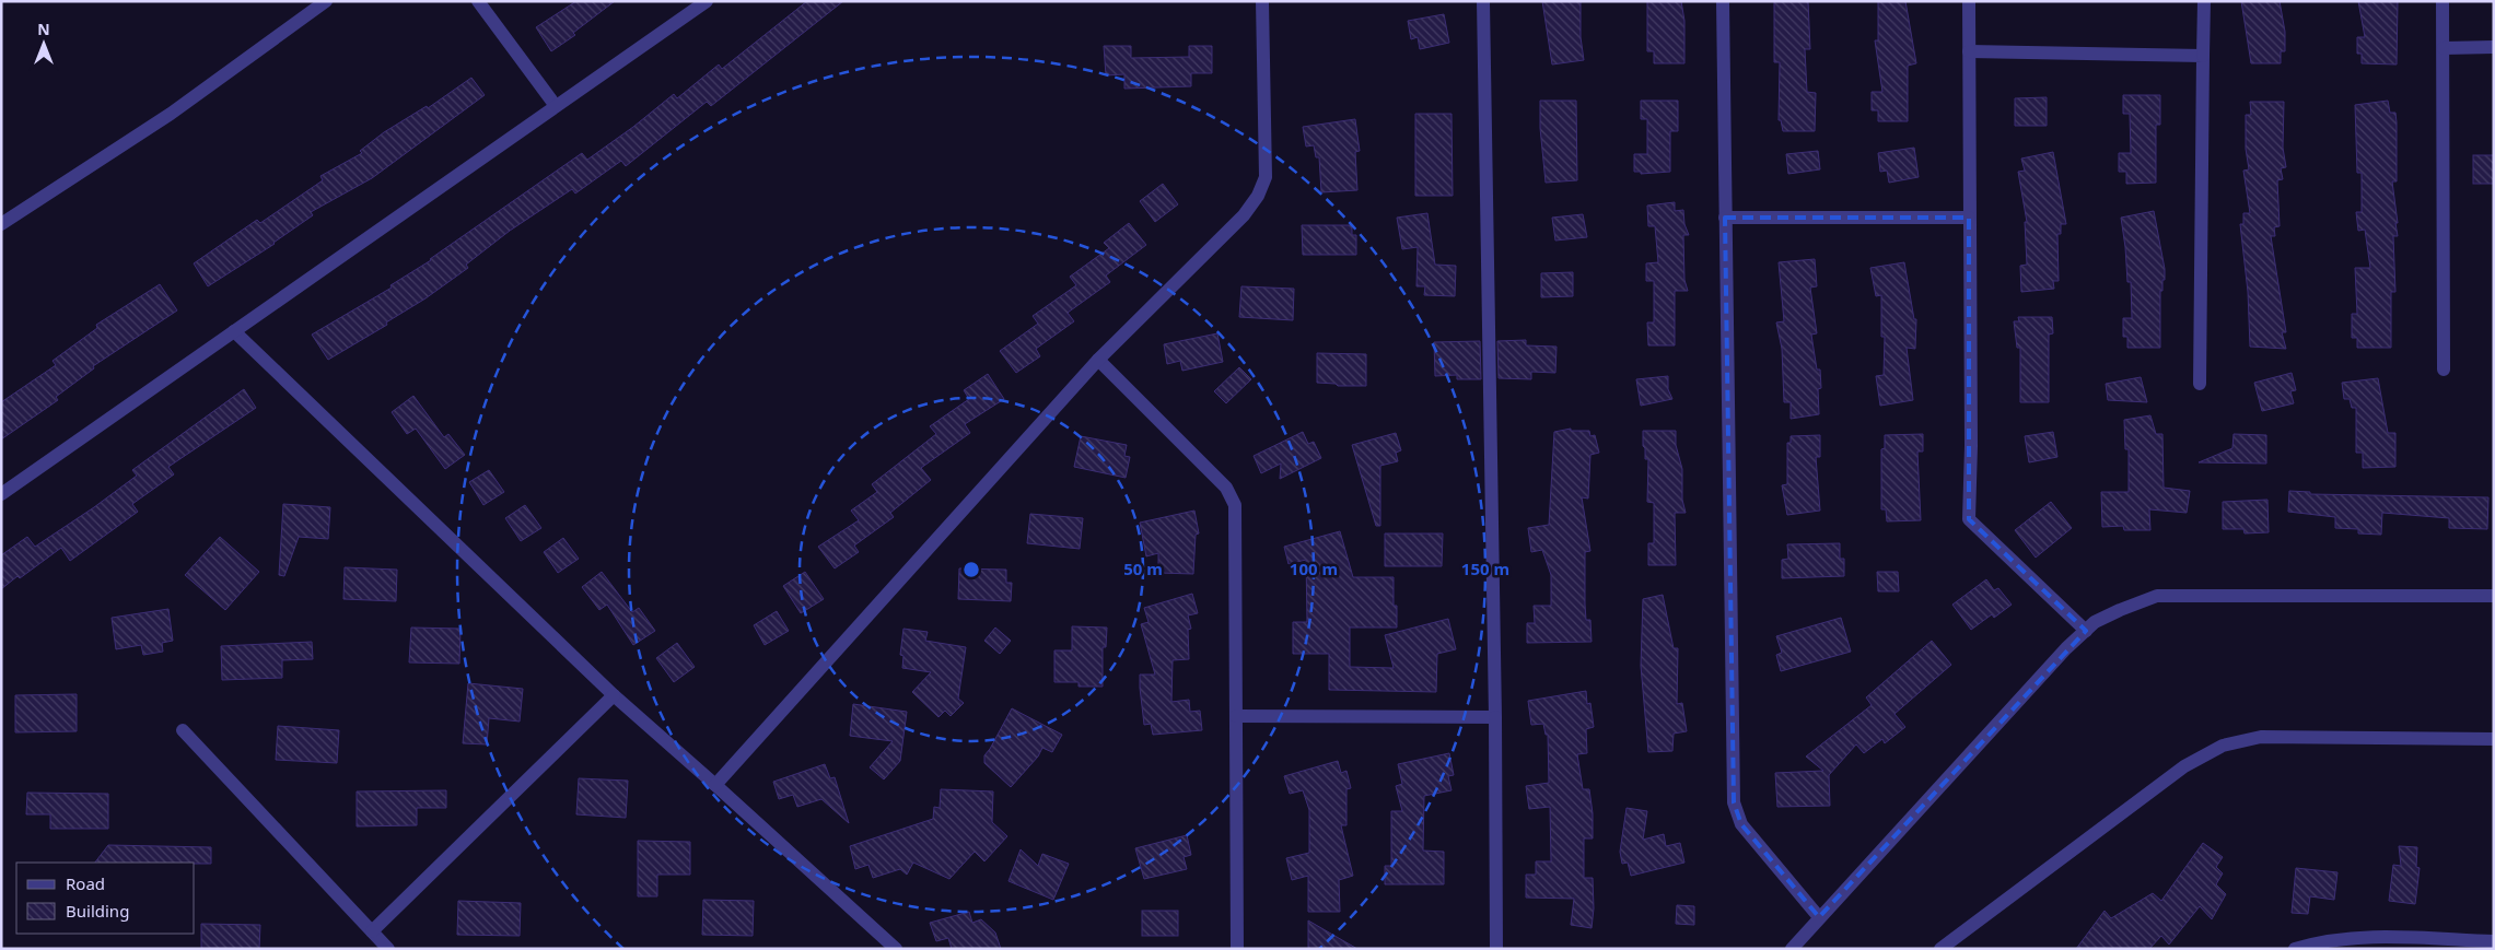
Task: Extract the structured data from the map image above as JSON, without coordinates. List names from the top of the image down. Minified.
{"legend":["Road","Building"],"north":"top","rings":["50 m","100 m","150 m"]}
